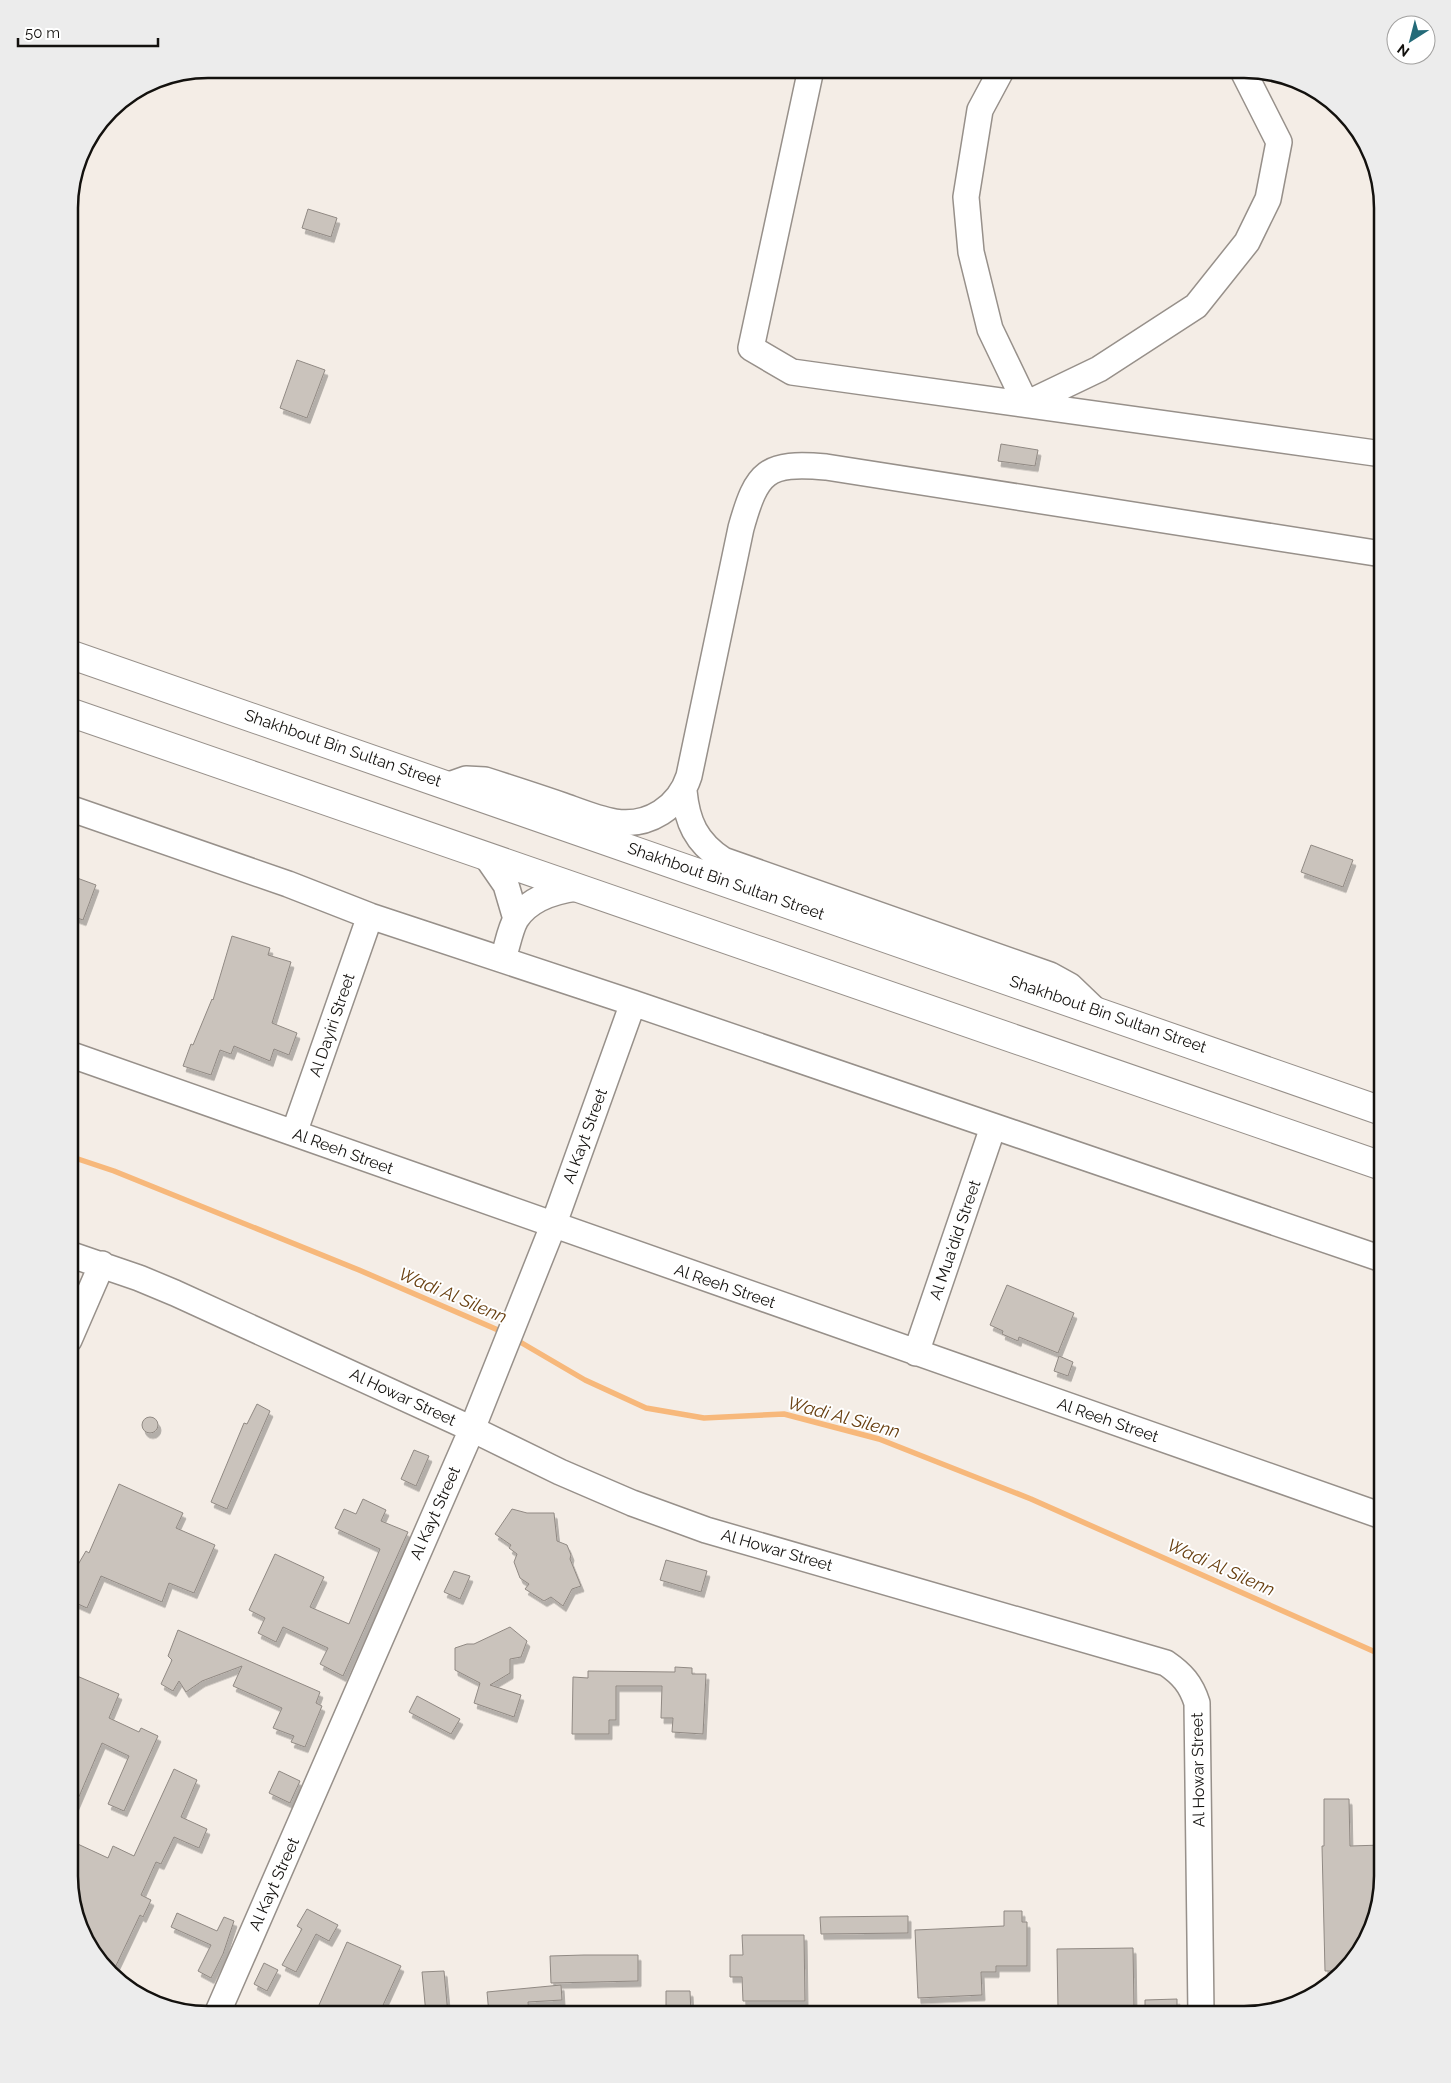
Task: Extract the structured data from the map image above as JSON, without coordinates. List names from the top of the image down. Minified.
{"streets":{"main road":["Shakhbout Bin Sultan Street"],"street":["Al Dayiri Street","Al Kayt Street","Al Reeh Street","Al Mua'did Street","Al Howar Street"]},"crossings":[["Al Dayiri Street","Al Reeh Street"],["Al Kayt Street","Al Reeh Street"],["Al Kayt Street","Al Howar Street"],["Al Reeh Street","Al Mua'did Street"]],"water":["Wadi Al Silenn"],"scale_bar":"50 m","north":"bottom left"}
